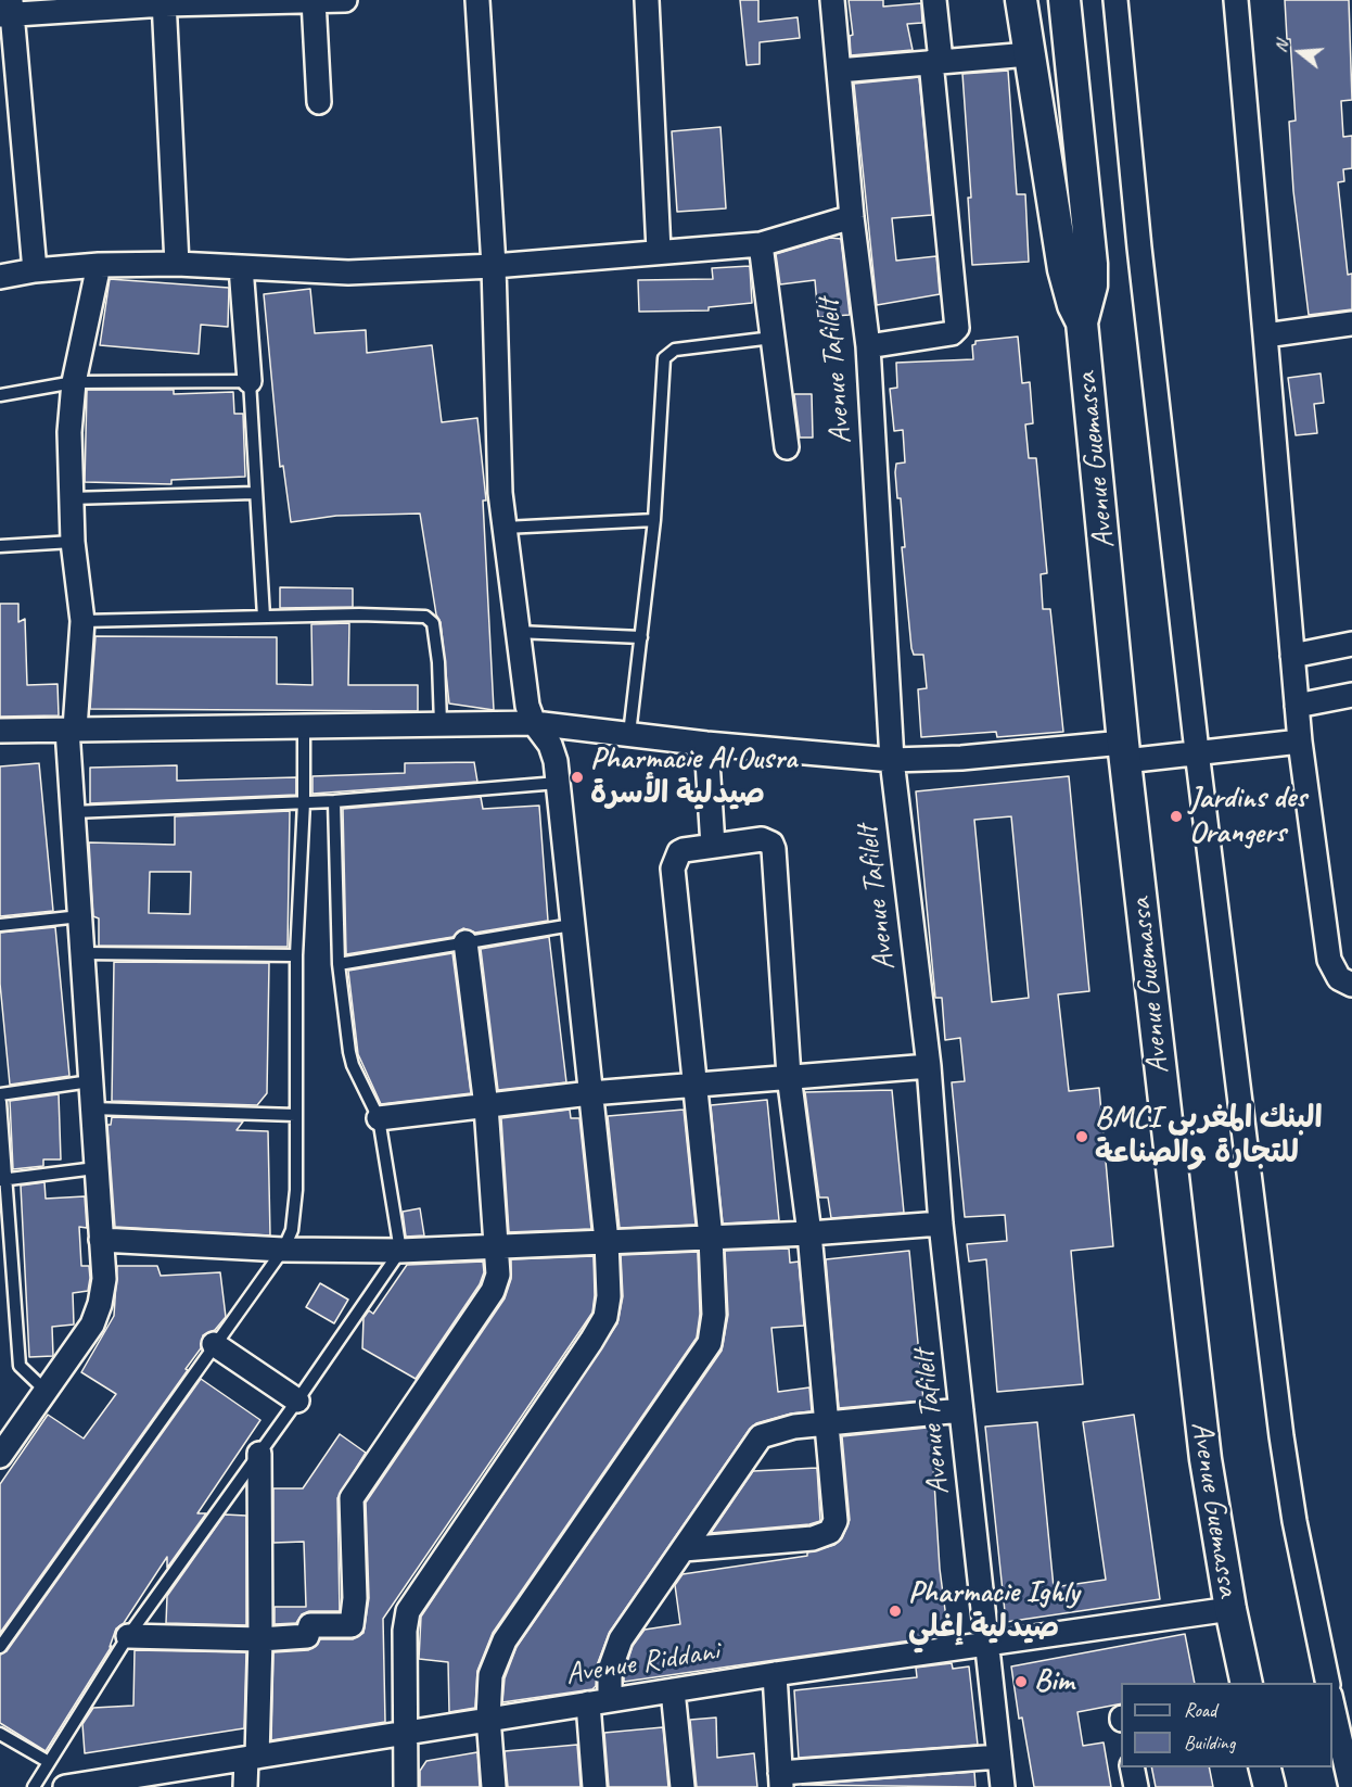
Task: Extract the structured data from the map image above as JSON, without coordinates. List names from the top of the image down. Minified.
{"streets":{"main road":["Avenue Guemassa"],"street":["Avenue Tafilelt","Avenue Riddani"]},"crossings":[["Avenue Tafilelt","Avenue Riddani"],["Avenue Guemassa","Avenue Riddani"]],"places":["Pharmacie Al Ousra صيدلية الأسرة","Jardins des Orangers","BMCI البنك المغربي للتجارة والصناعة","Pharmacie Ighly صيدلية إغلي","Bim"],"legend":["Road","Building"],"north":"left"}
